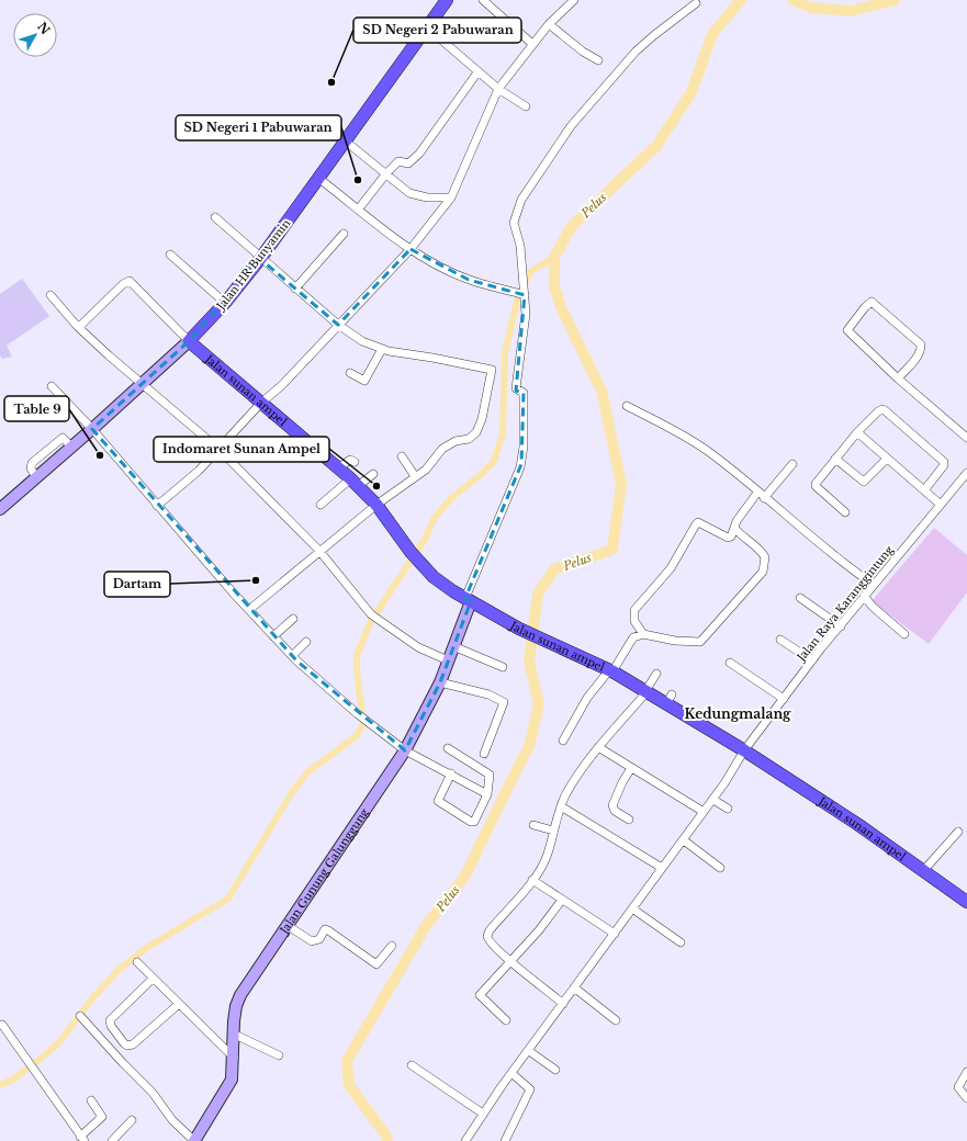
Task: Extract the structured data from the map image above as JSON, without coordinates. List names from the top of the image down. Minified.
{"streets":{"main road":["Jalan HR Bunyamin","Jalan sunan ampel"],"street":["Jalan Raya Karanggintung","Jalan Gunung Galunggung"]},"crossings":[["Jalan HR Bunyamin","Jalan sunan ampel"],["Jalan sunan ampel","Jalan Raya Karanggintung"],["Jalan sunan ampel","Jalan Gunung Galunggung"]],"districts":["Kedungmalang"],"water":["Pelus"],"places":["SD Negeri 2 Pabuwaran","SD Negeri 1 Pabuwaran","Table 9","Indomaret Sunan Ampel","Dartam"],"north":"top right"}
